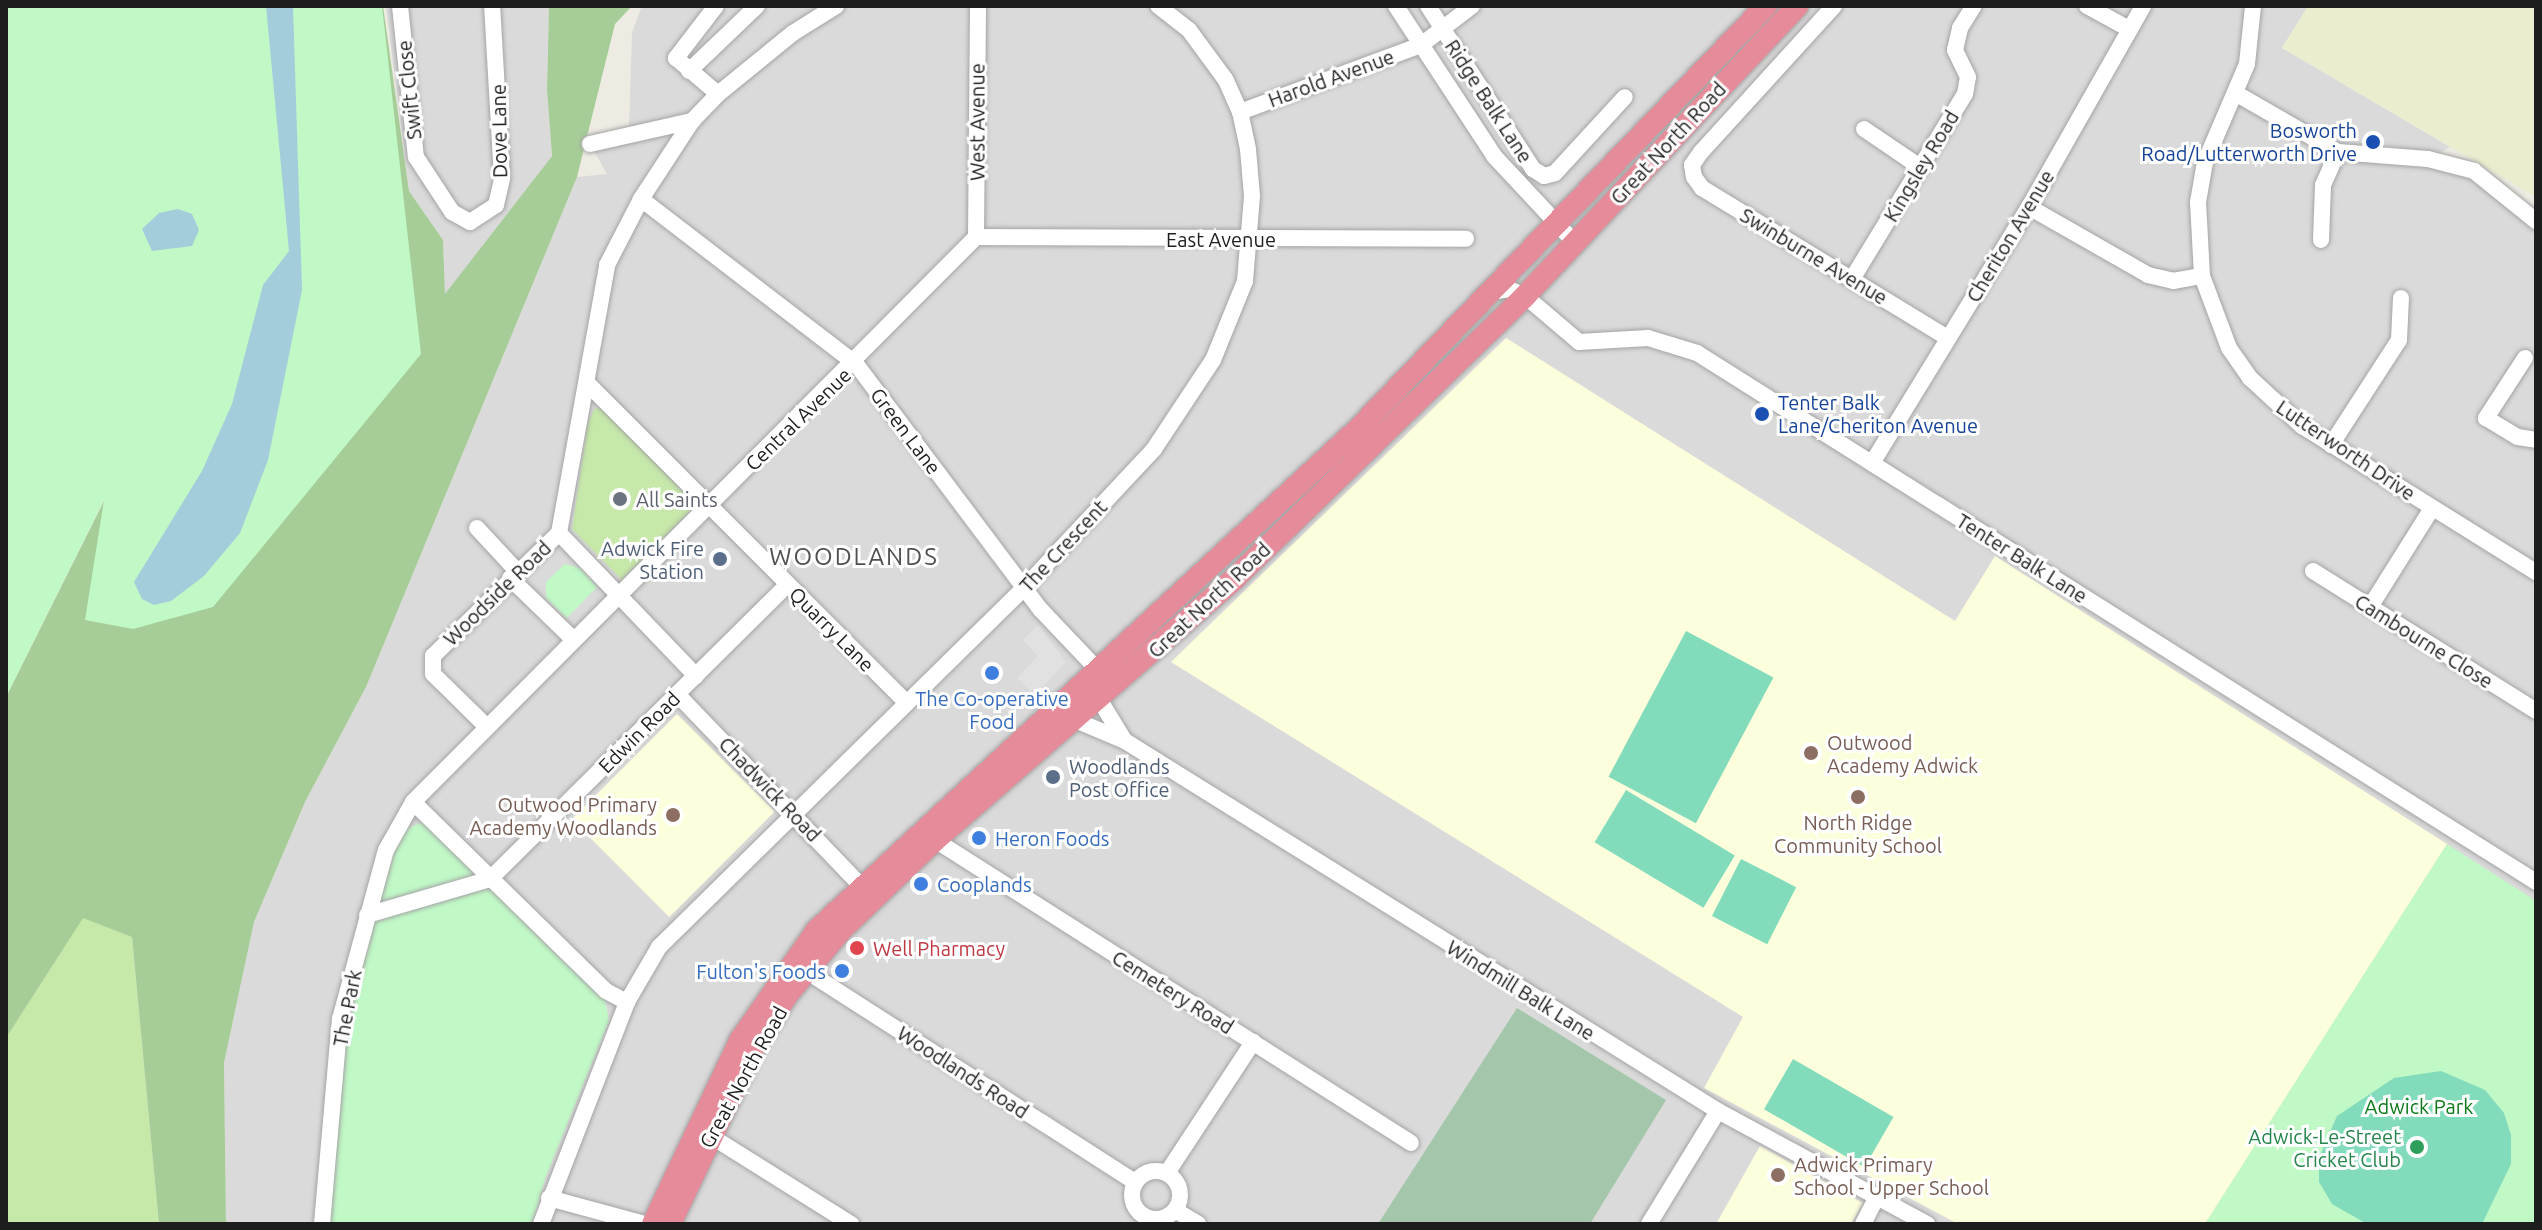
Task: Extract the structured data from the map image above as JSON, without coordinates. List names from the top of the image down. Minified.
{"streets":{"highway":["Great North Road"],"street":["Harold Avenue","Swift Close","Ridge Balk Lane","West Avenue","Dove Lane","Kingsley Road","Cheriton Avenue","East Avenue","Swinburne Avenue","Central Avenue","Green Lane","Lutterworth Drive","The Crescent","Tenter Balk Lane","Woodside Road","Quarry Lane","Cambourne Close","Edwin Road","Chadwick Road","Windmill Balk Lane","Cemetery Road","The Park","Woodlands Road"]},"crossings":[["Harold Avenue","Ridge Balk Lane"],["Harold Avenue","The Crescent"],["Swift Close","Dove Lane"],["Ridge Balk Lane","Great North Road"],["West Avenue","East Avenue"],["West Avenue","Central Avenue"],["Great North Road","Green Lane"],["Great North Road","Tenter Balk Lane"],["Great North Road","Chadwick Road"],["Great North Road","Windmill Balk Lane"],["Great North Road","Cemetery Road"],["Great North Road","Woodlands Road"],["Kingsley Road","Swinburne Avenue"],["Cheriton Avenue","Swinburne Avenue"],["Cheriton Avenue","Tenter Balk Lane"],["East Avenue","Central Avenue"],["East Avenue","The Crescent"],["Central Avenue","Green Lane"],["Central Avenue","Woodside Road"],["Central Avenue","Quarry Lane"],["Central Avenue","The Park"],["Green Lane","The Crescent"],["The Crescent","Quarry Lane"],["The Crescent","Chadwick Road"],["Quarry Lane","Edwin Road"],["Edwin Road","Chadwick Road"]],"districts":["WOODLANDS"],"parks":["Adwick Park"],"places":["Bosworth Road/Lutterworth Drive","Tenter Balk Lane/Cheriton Avenue","All Saints","Adwick Fire Station","The Co-operative Food","Outwood Academy Adwick","Woodlands Post Office","North Ridge Community School","Outwood Primary Academy Woodlands","Heron Foods","Cooplands","Well Pharmacy","Fulton's Foods","Adwick-Le-Street Cricket Club","Adwick Primary School - Upper School"]}
